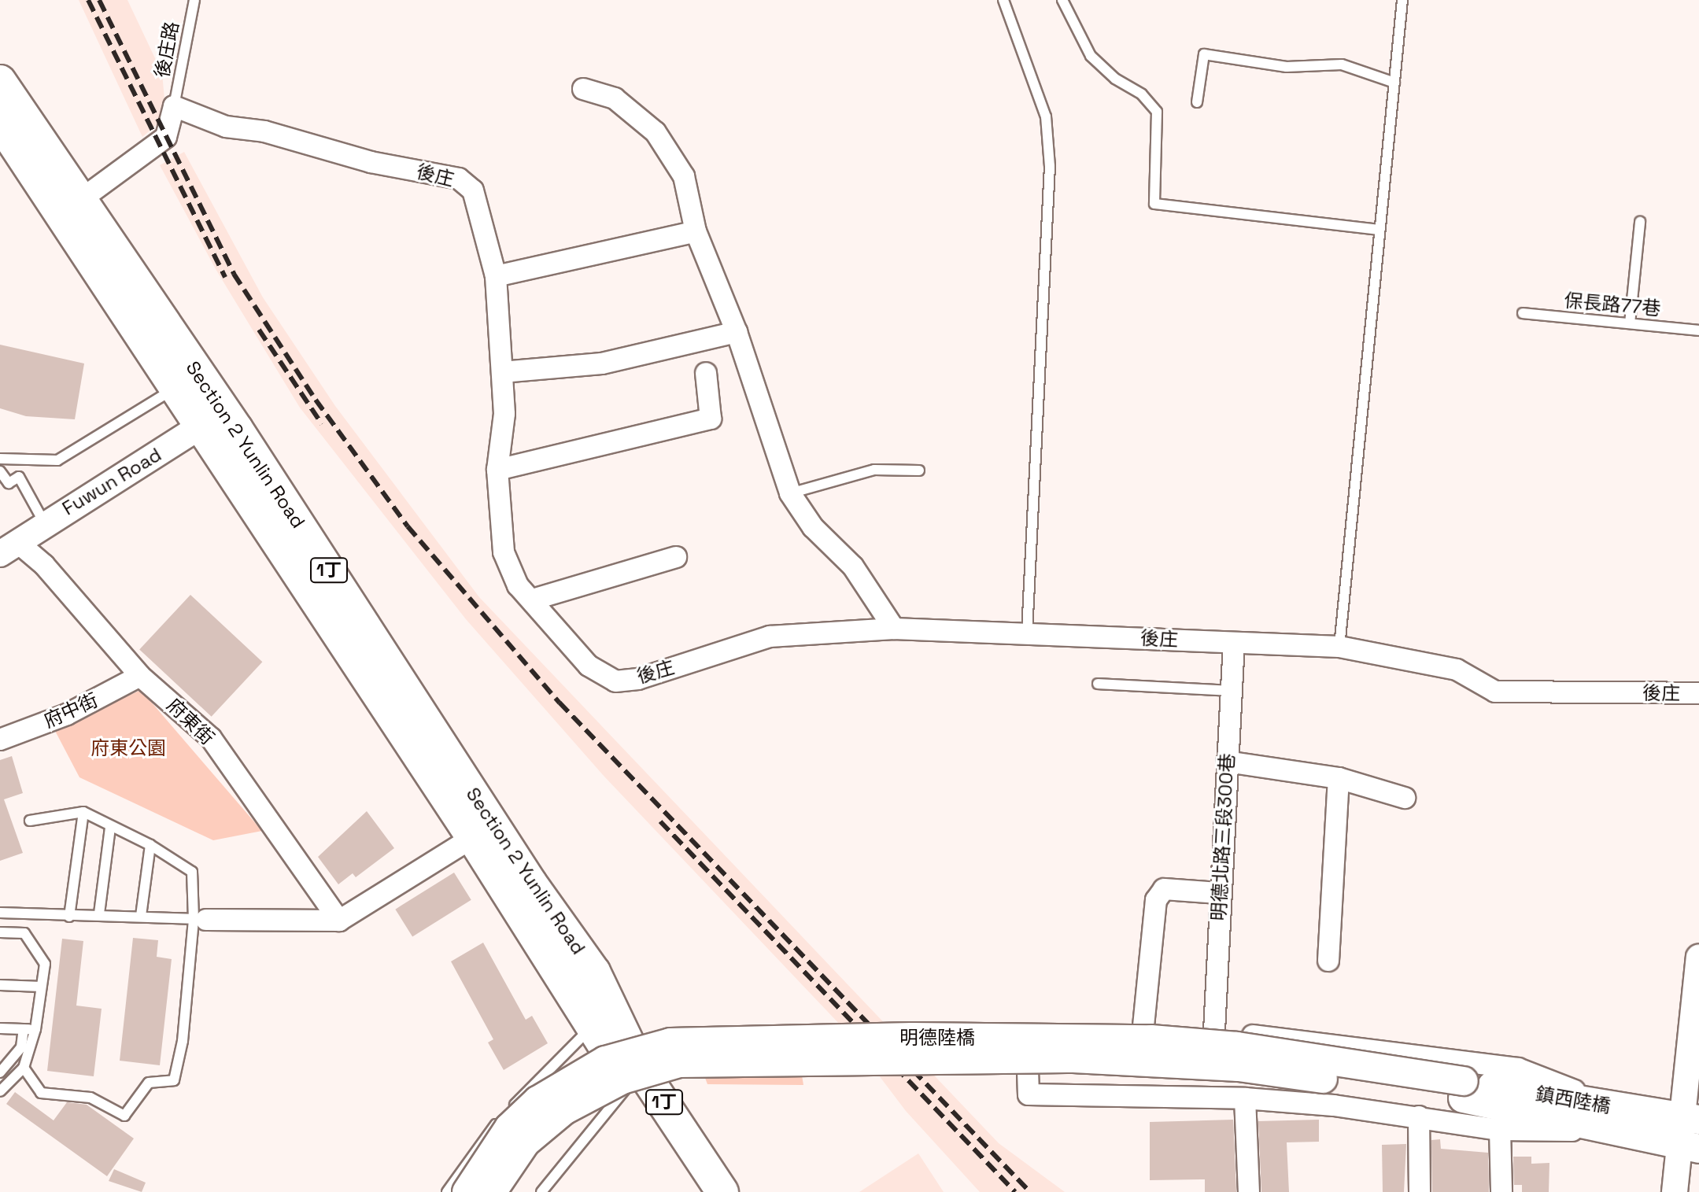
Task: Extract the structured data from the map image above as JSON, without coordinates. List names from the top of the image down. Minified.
{"streets":{"main road":["Section 2 Yunlin Road","1丁","明德陸橋","鎮西陸橋"],"street":["後庄","Fuwun Road","府中街","府東街","明德北路三段300巷"],"lane":["後庄路","保長路77巷"]},"crossings":[["後庄路","後庄"],["後庄","明德北路三段300巷"],["Section 2 Yunlin Road","Fuwun Road"],["Section 2 Yunlin Road","1丁"],["Fuwun Road","府東街"],["府中街","府東街"],["明德陸橋","鎮西陸橋"]],"parks":["府東公園"]}
